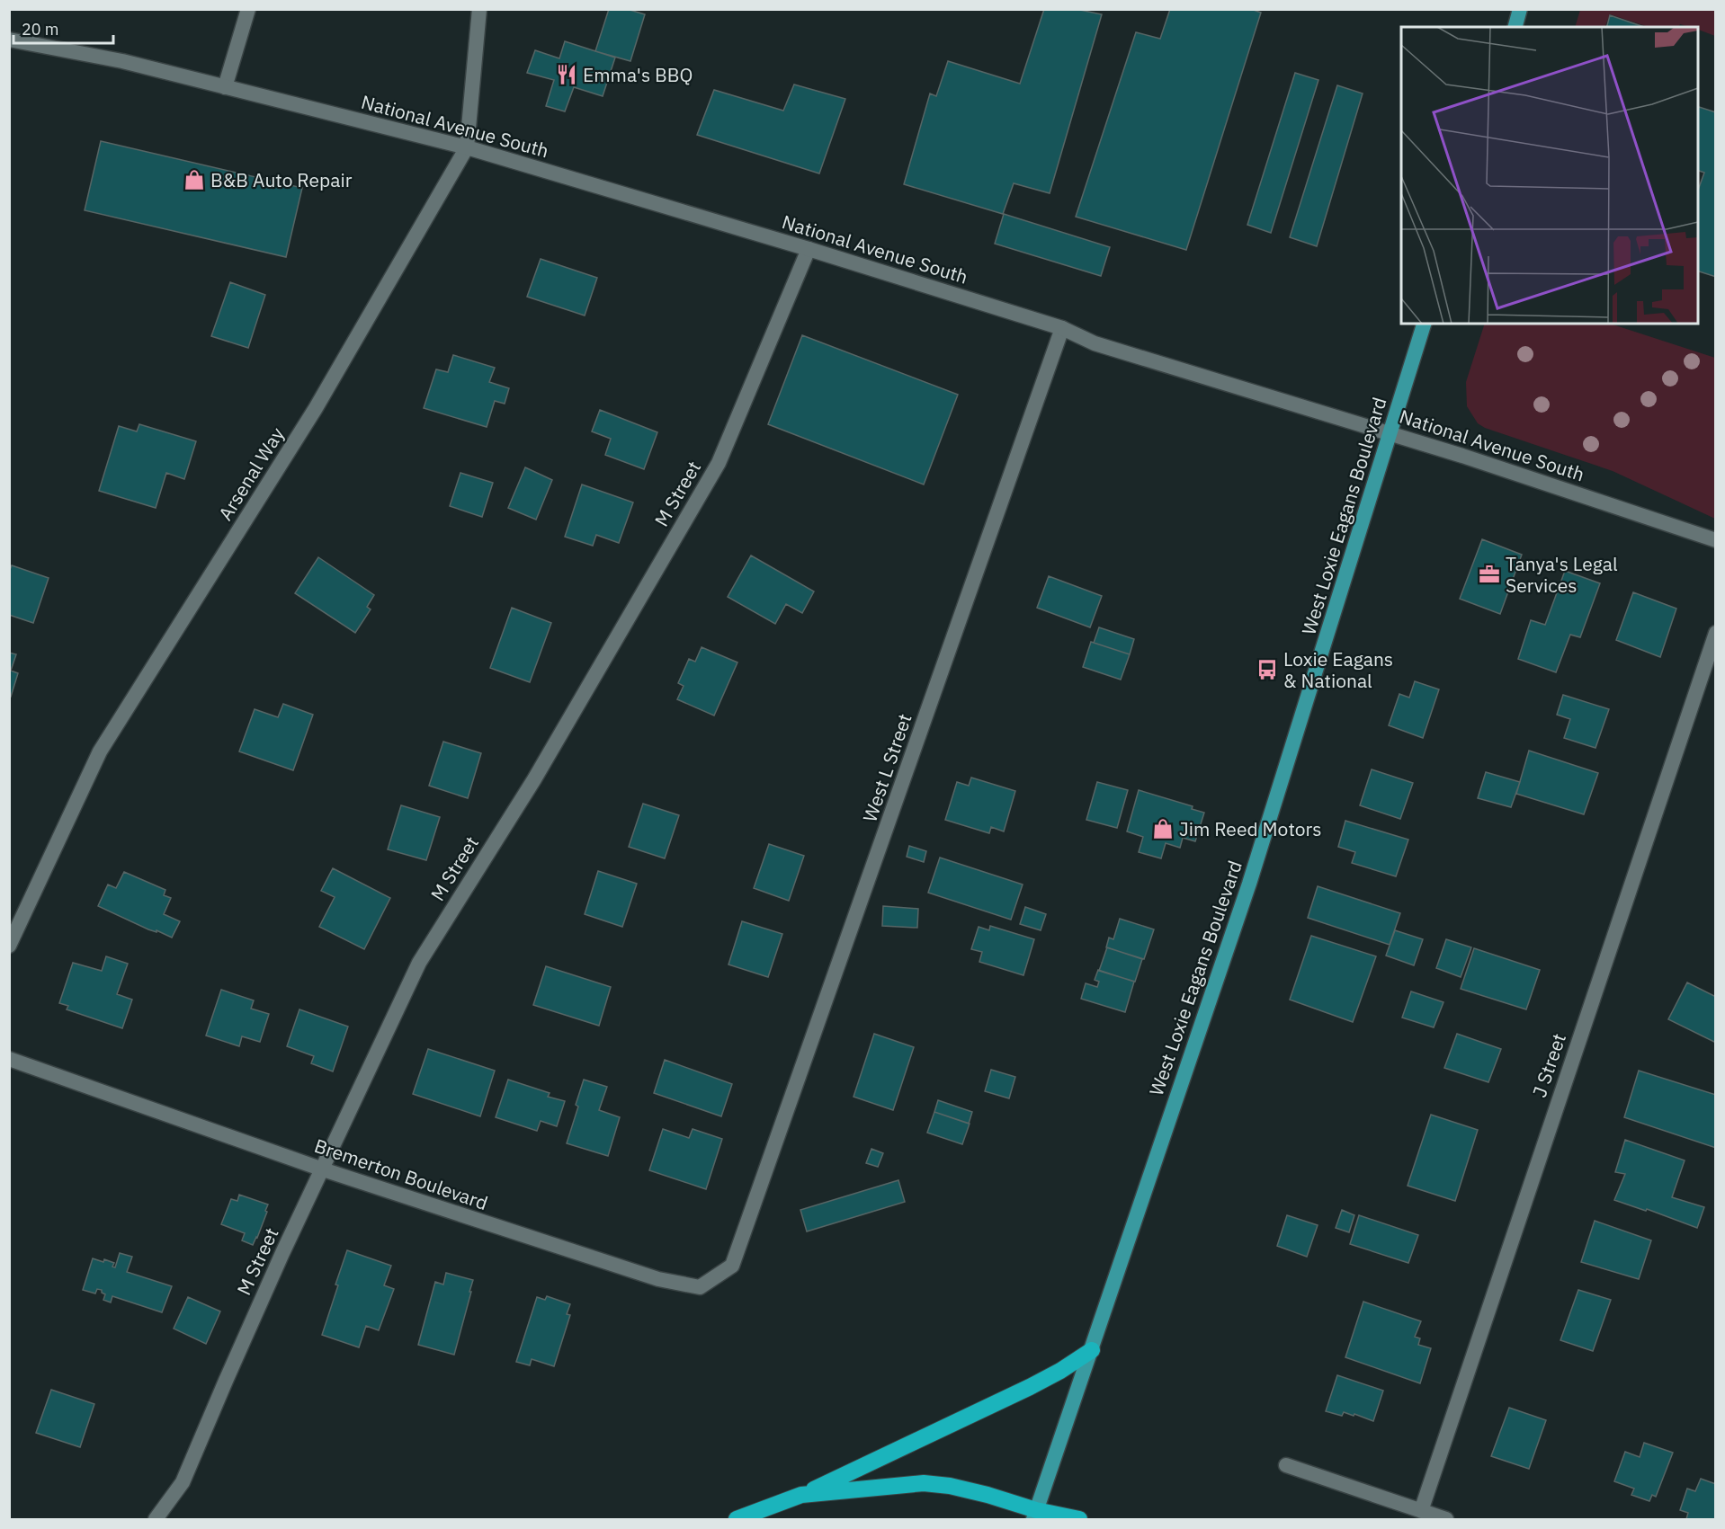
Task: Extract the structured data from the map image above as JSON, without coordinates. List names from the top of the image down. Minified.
{"streets":{"main road":["West Loxie Eagans Boulevard"],"street":["National Avenue South","Arsenal Way","M Street","West L Street","J Street","Bremerton Boulevard"]},"crossings":[["National Avenue South","Arsenal Way"],["National Avenue South","M Street"],["National Avenue South","West Loxie Eagans Boulevard"],["National Avenue South","West L Street"],["M Street","Bremerton Boulevard"],["West L Street","Bremerton Boulevard"]],"places":{"restaurant":["Emma's BBQ"],"shop":["B&B Auto Repair","Jim Reed Motors"],"office":["Tanya's Legal Services"],"bus stop":["Loxie Eagans & National"]},"scale_bar":"20 m"}
